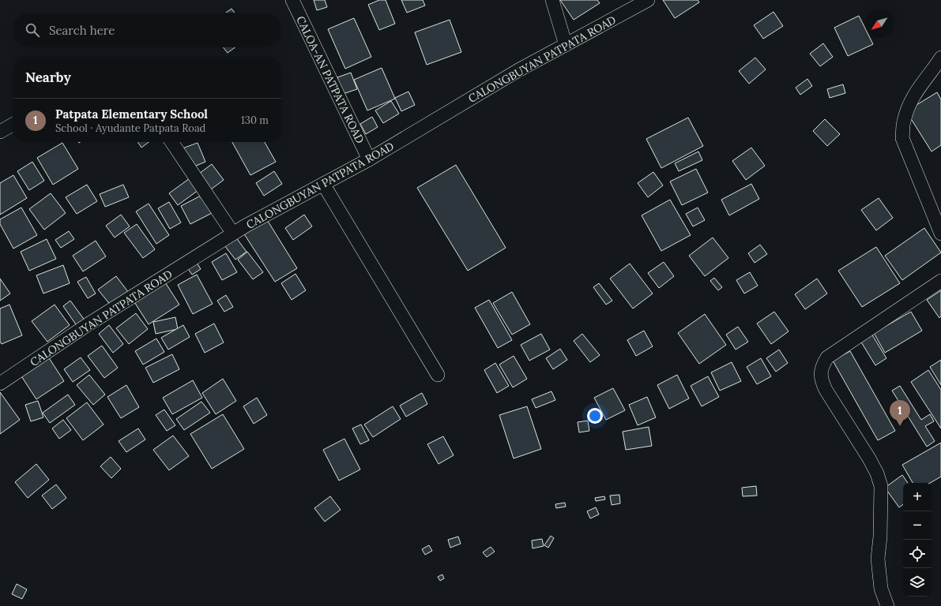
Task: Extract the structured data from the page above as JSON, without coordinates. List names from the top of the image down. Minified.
{"streets":{"street":["CALONGBUYAN PATPATA ROAD","CALOA-AN PATPATA ROAD"]},"crossings":[["CALONGBUYAN PATPATA ROAD","CALOA-AN PATPATA ROAD"]],"north":"bottom left","page":{"search":"Search here","heading":"Nearby","list":[{"mark":"1","name":"Patpata Elementary School","note":"School · Ayudante Patpata Road","value":"130 m"}],"pins":"1","map_buttons":["+","−"]}}
